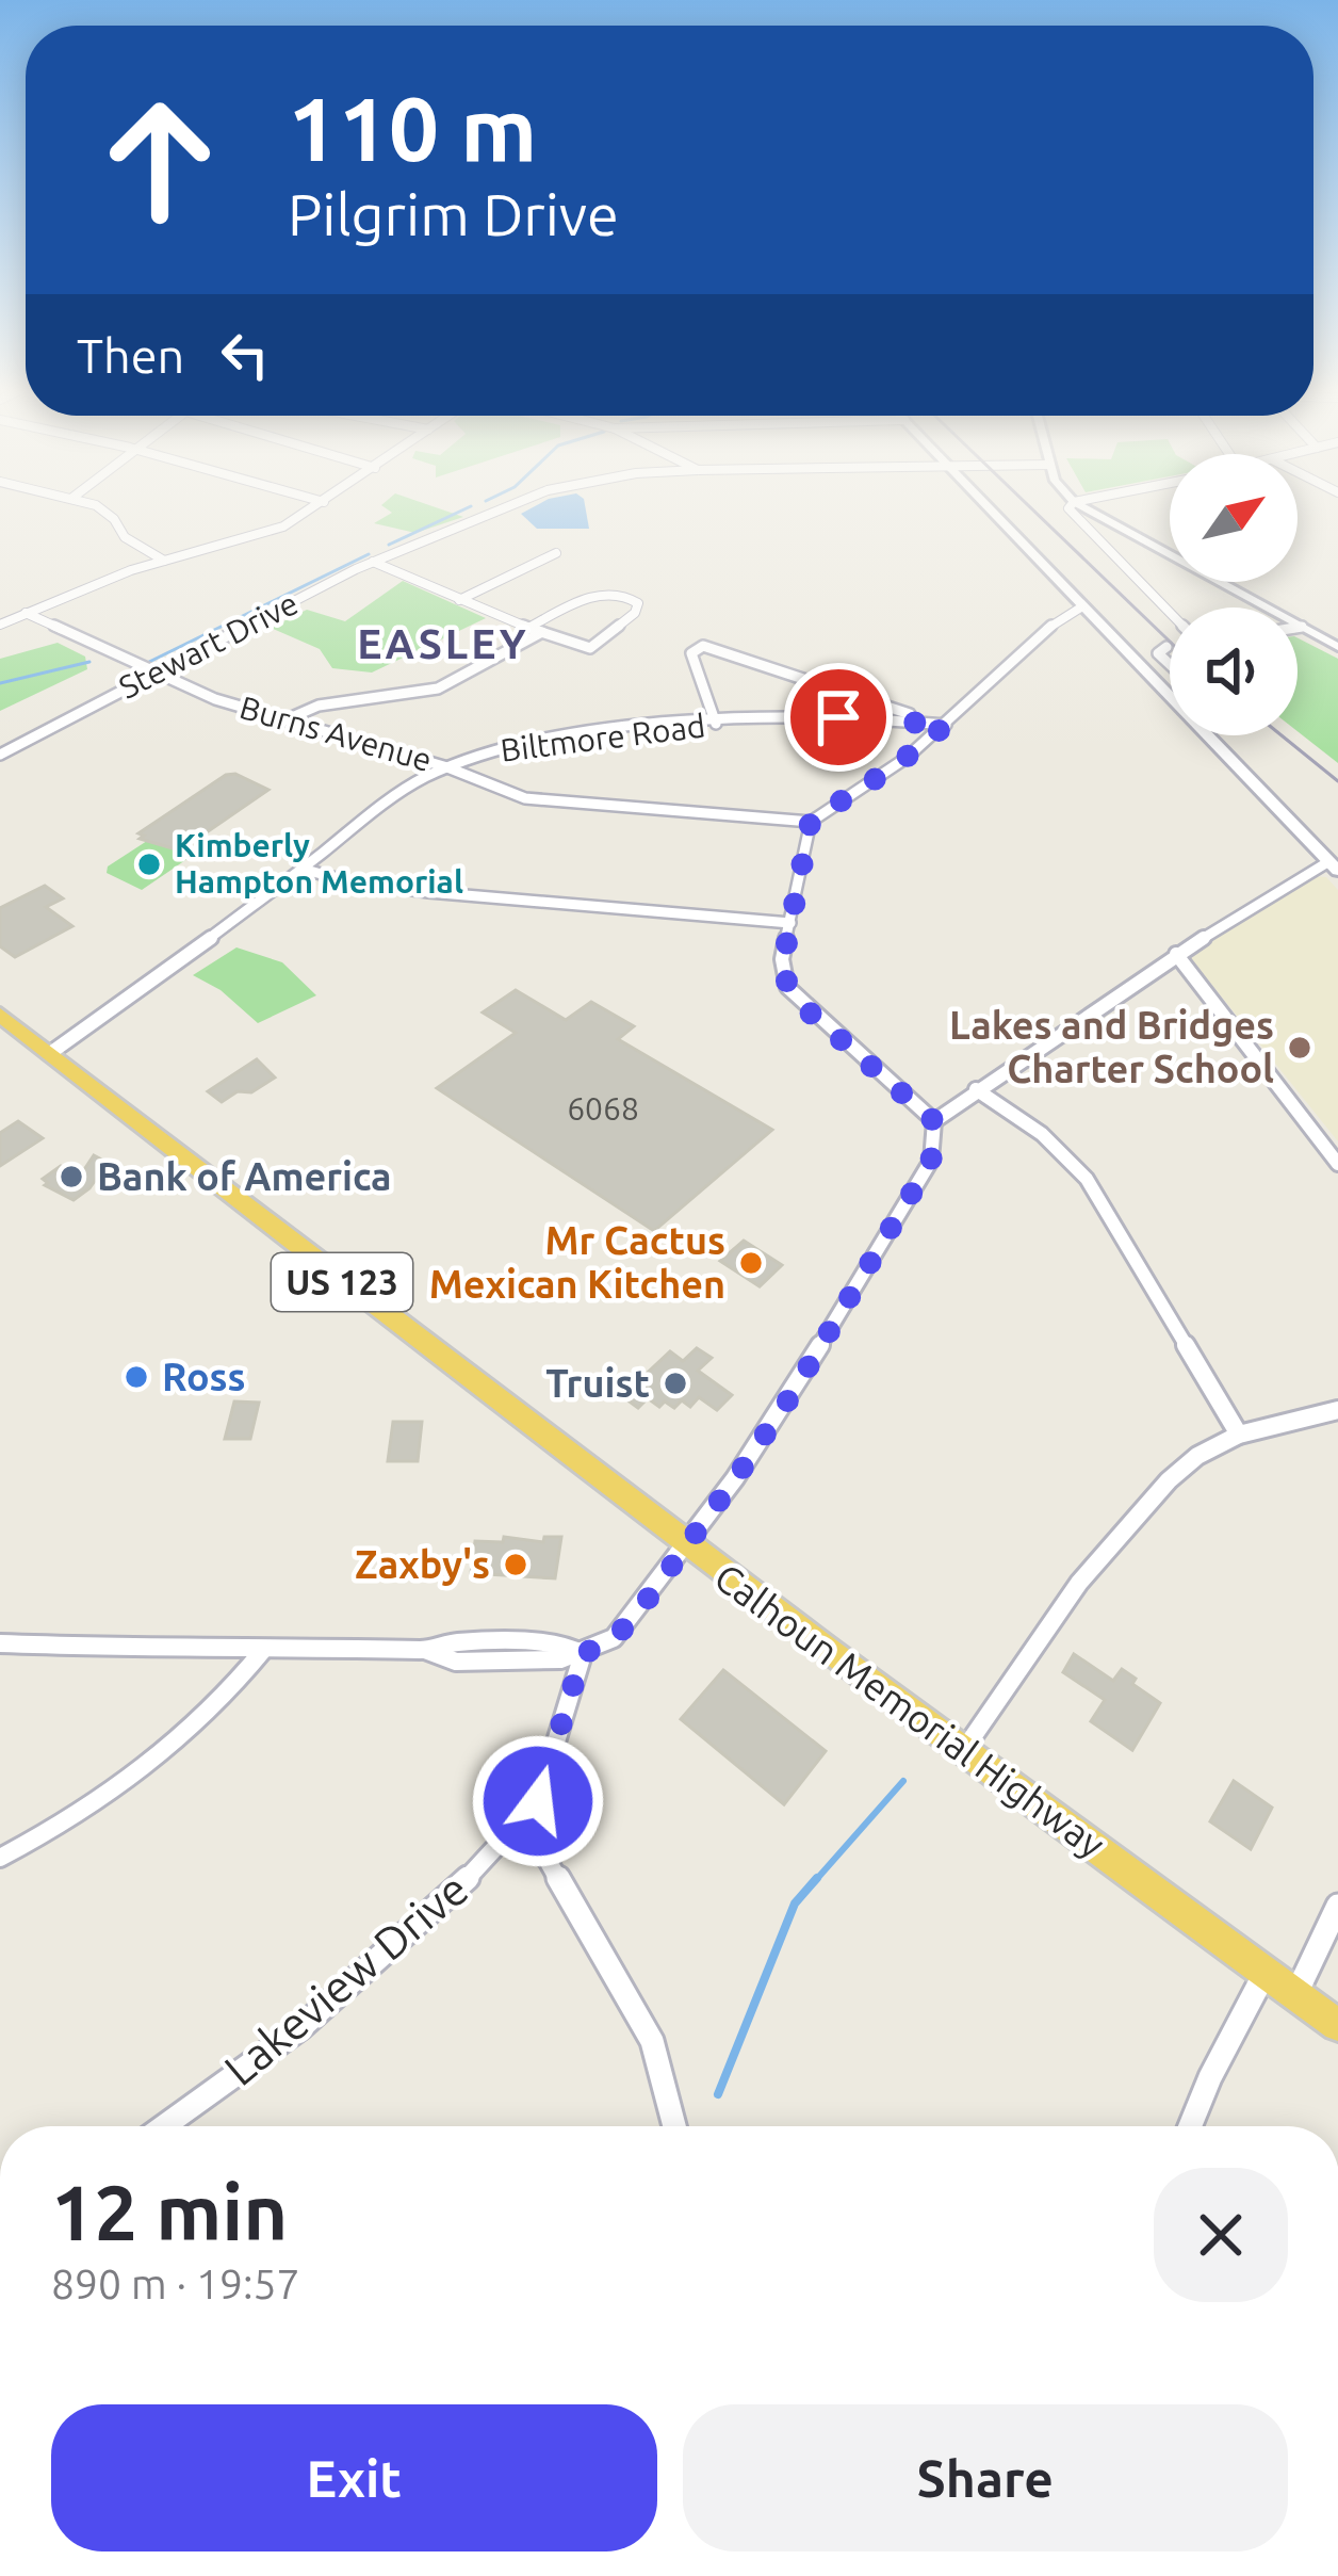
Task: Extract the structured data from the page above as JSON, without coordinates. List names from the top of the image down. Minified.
{"streets":{"highway":["US 123","Calhoun Memorial Highway"],"street":["Stewart Drive","Burns Avenue","Biltmore Road","Lakeview Drive"]},"crossings":[["Stewart Drive","Burns Avenue"],["Burns Avenue","Biltmore Road"],["Biltmore Road","Calhoun Memorial Highway"]],"districts":["EASLEY"],"places":["Kimberly Hampton Memorial","Lakes and Bridges Charter School","Bank of America","Mr Cactus Mexican Kitchen","Ross","Truist","Zaxby's"],"house_numbers":["6068"],"north":"top right","page":{"turn":["110 m","Pilgrim Drive"],"then":"Then","heading":["12 min","890 m · 19:57"],"buttons":["Exit","Share"]}}
